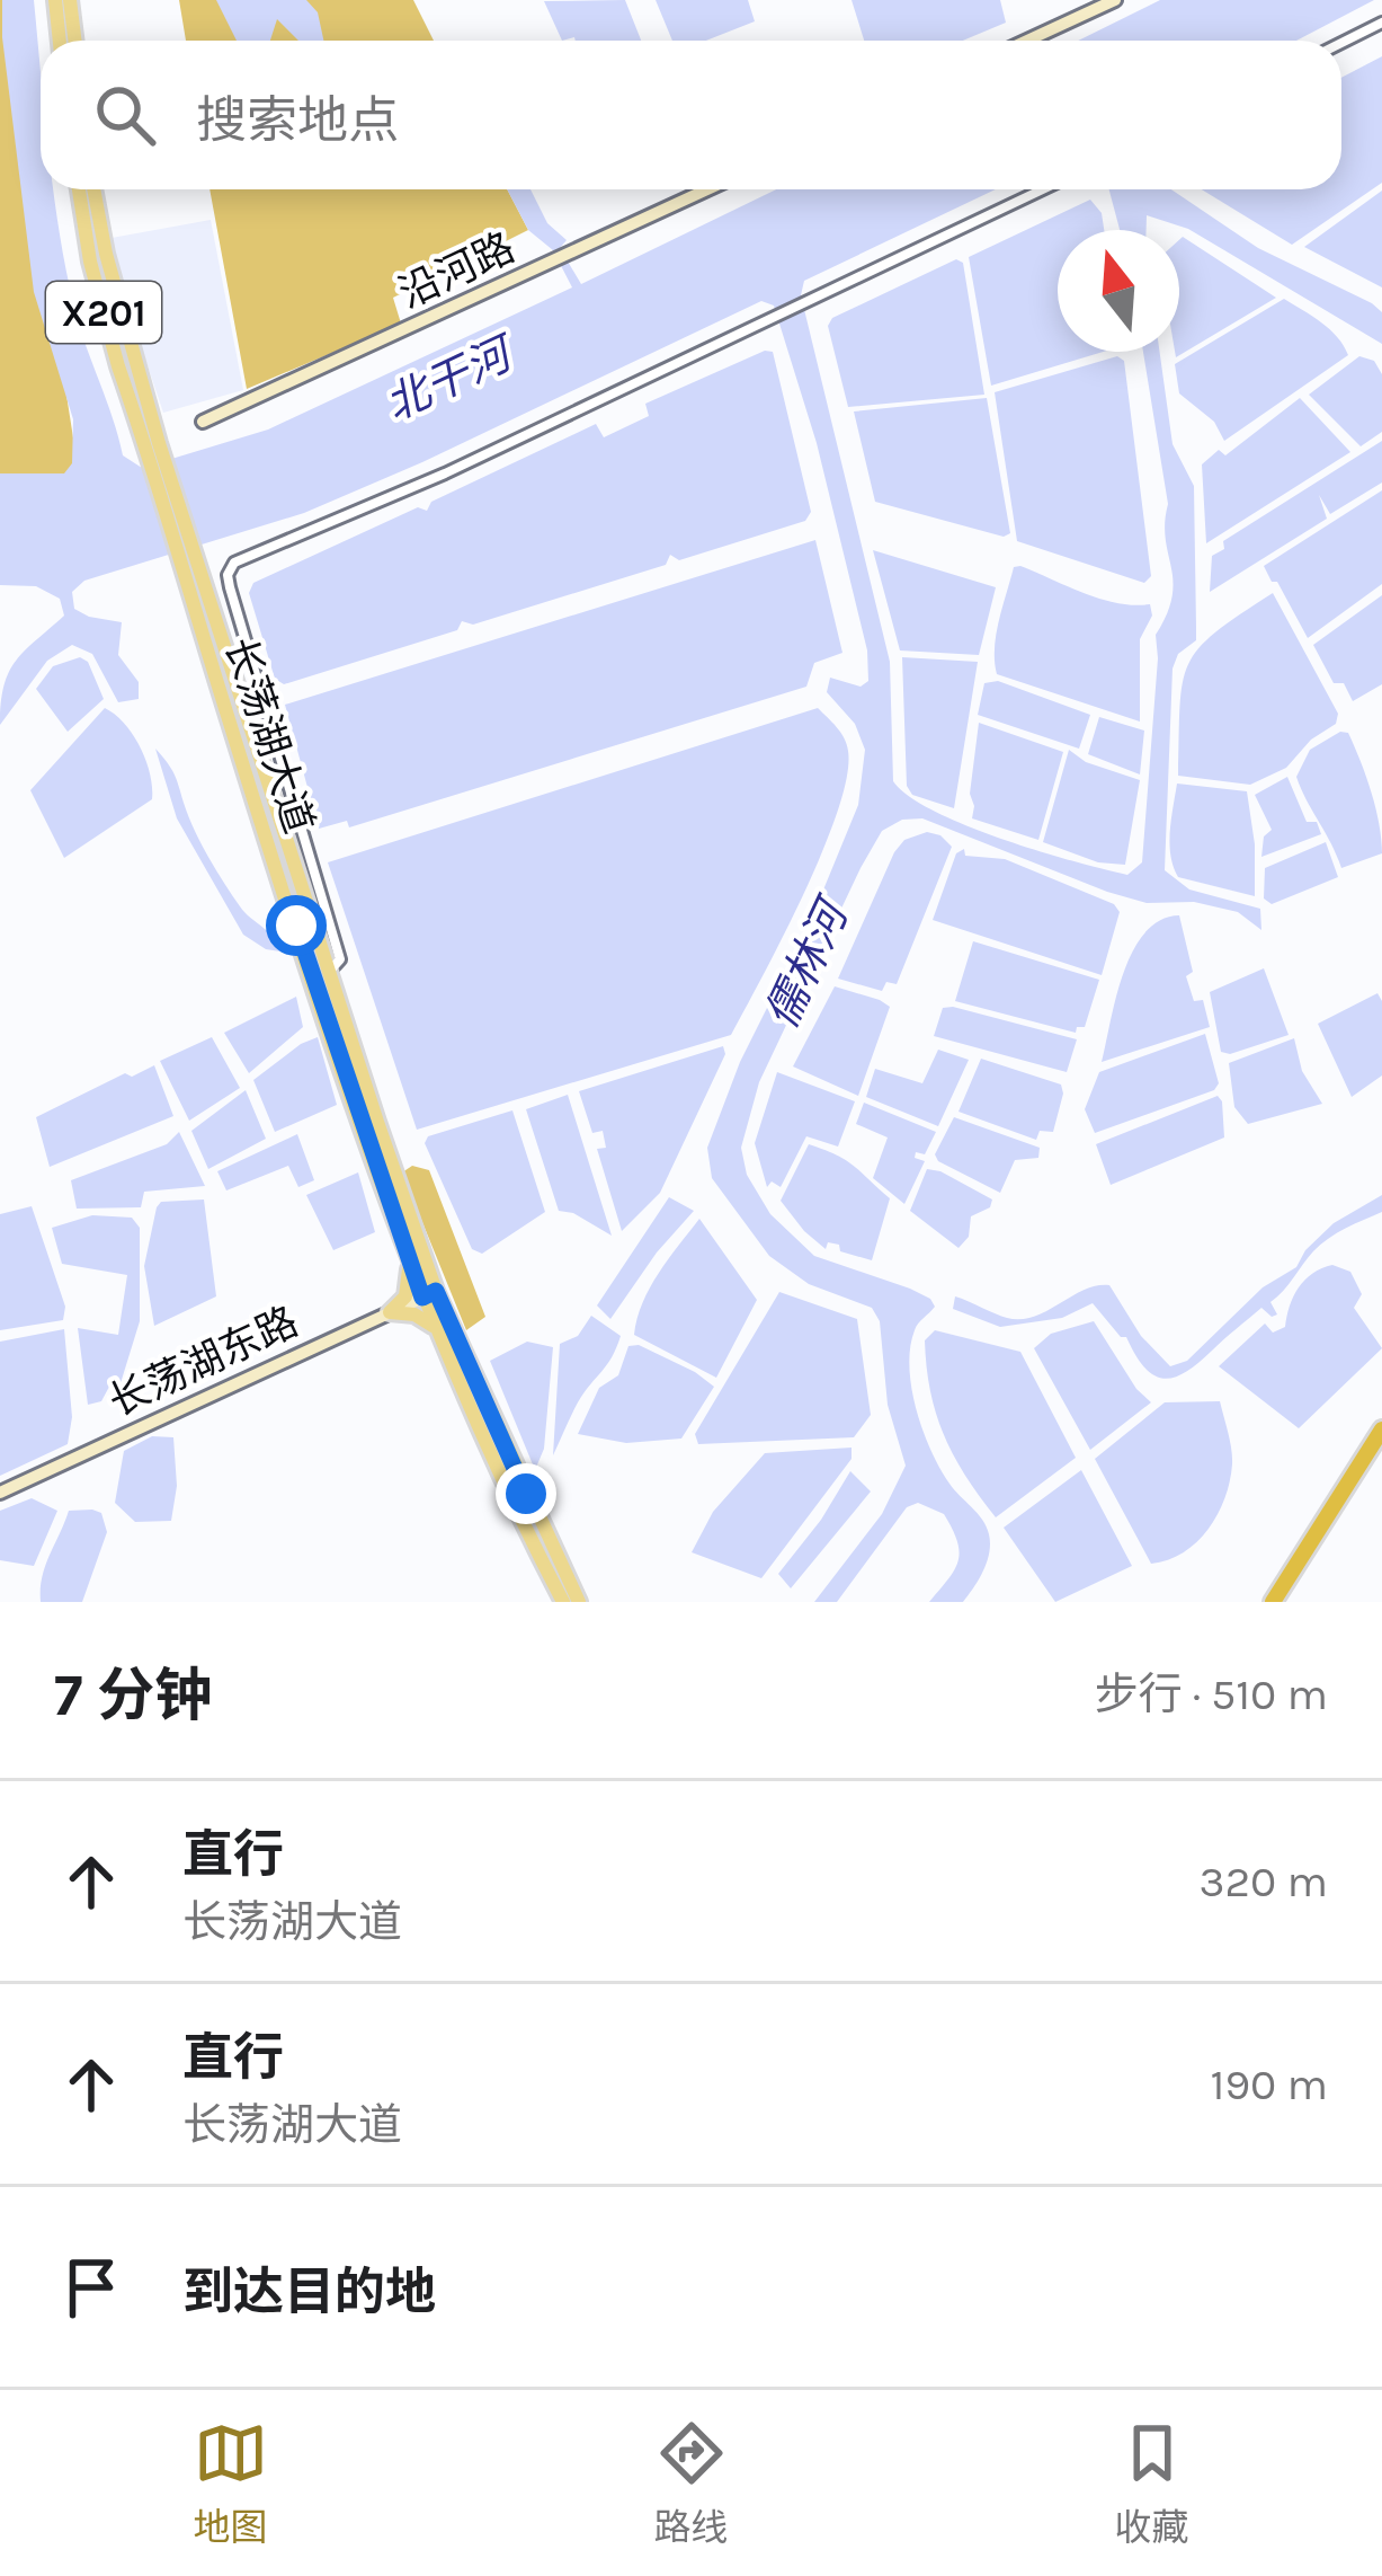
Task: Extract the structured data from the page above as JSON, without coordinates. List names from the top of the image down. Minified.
{"streets":{"main road":["X201","长荡湖大道"],"street":["沿河路","长荡湖东路"]},"crossings":[["长荡湖大道","长荡湖东路"]],"water":["北干河","儒林河"],"north":"top","page":{"search":"搜索地点","heading":["7 分钟","步行 · 510 m"],"list":[["直行","长荡湖大道","320 m"],["直行","长荡湖大道","190 m"],"到达目的地"],"nav":["地图","路线","收藏"]}}
